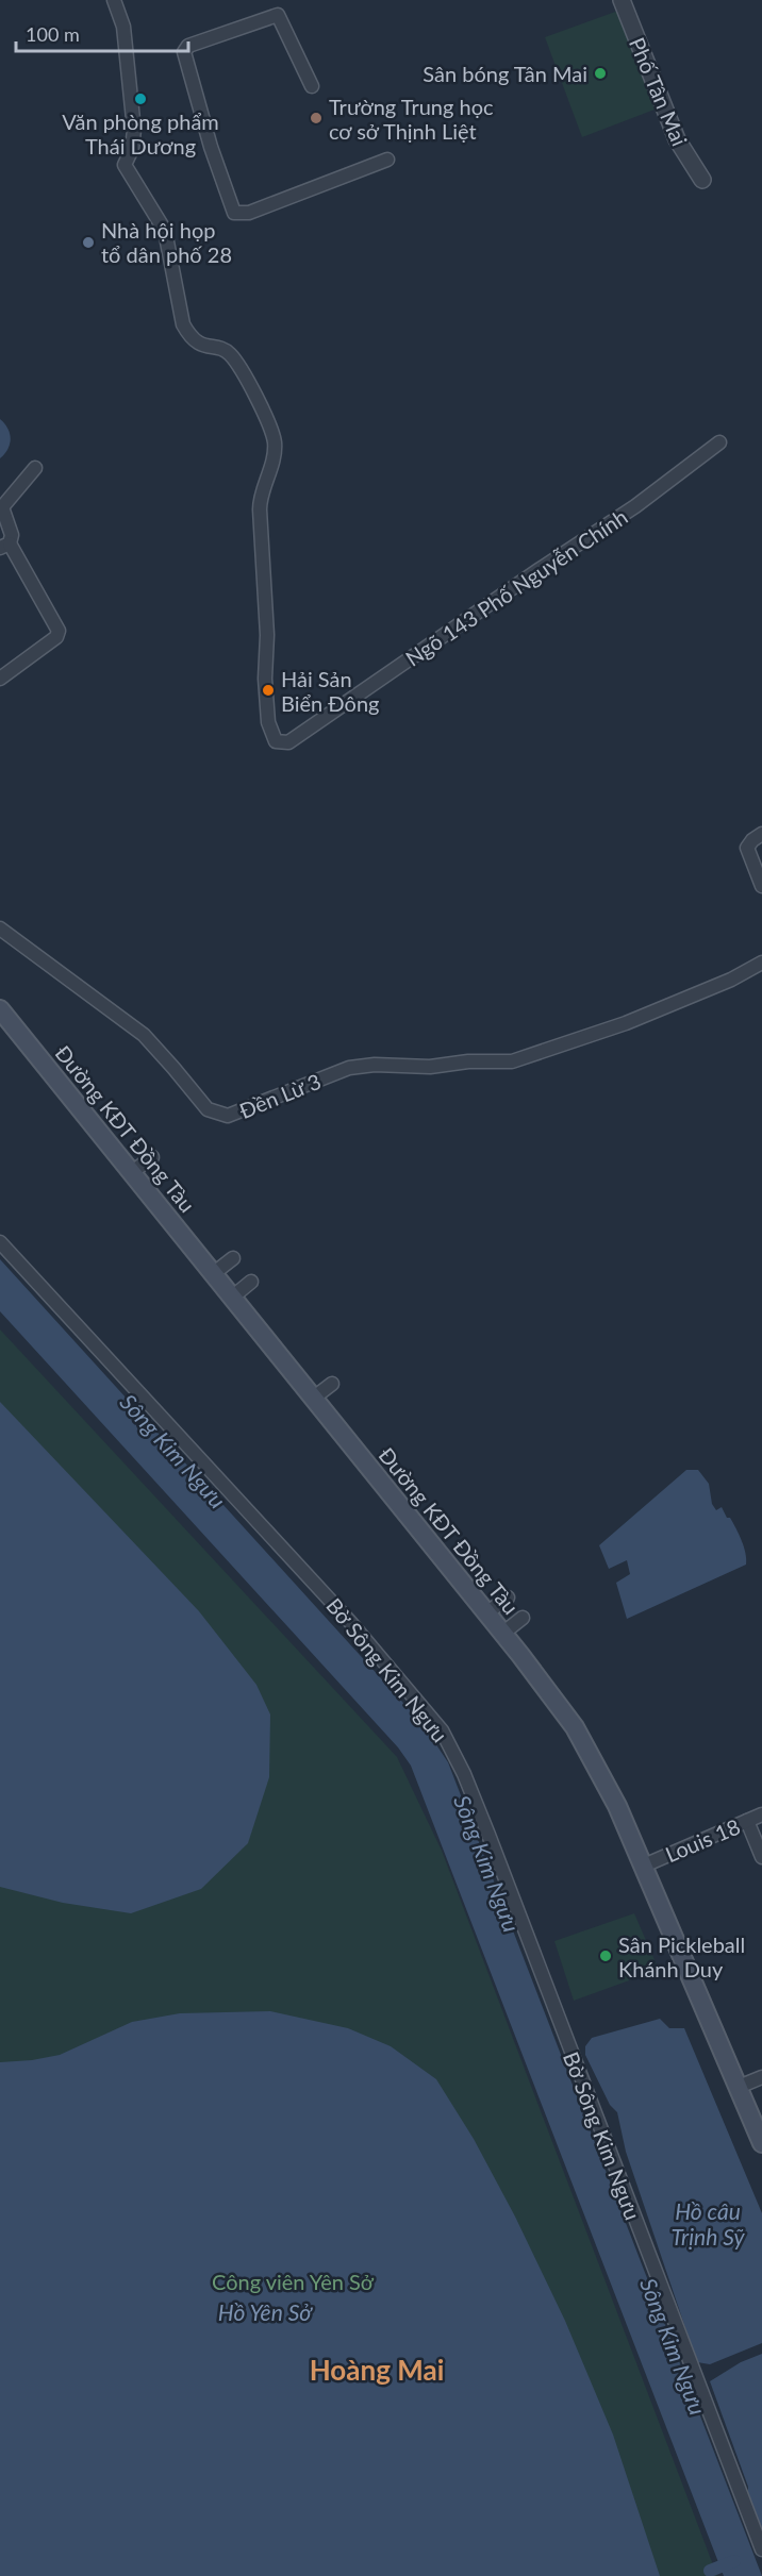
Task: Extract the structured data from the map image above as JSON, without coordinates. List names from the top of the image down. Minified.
{"streets":{"main road":["Đường KĐT Đồng Tàu"],"street":["Phố Tân Mai","Ngõ 143 Phố Nguyễn Chính","Đền Lừ 3","Bờ Sông Kim Ngưu","Louis 18"]},"crossings":[["Đường KĐT Đồng Tàu","Louis 18"]],"districts":["Hoàng Mai"],"water":["Sông Kim Ngưu","Hồ câu Trịnh Sỹ","Hồ Yên Sở"],"parks":["Công viên Yên Sở"],"places":["Sân bóng Tân Mai","Văn phòng phẩm Thái Dương","Trường Trung học cơ sở Thịnh Liệt","Nhà hội họp tổ dân phố 28","Hải Sản Biển Đông","Sân Pickleball Khánh Duy"],"scale_bar":"100 m"}
